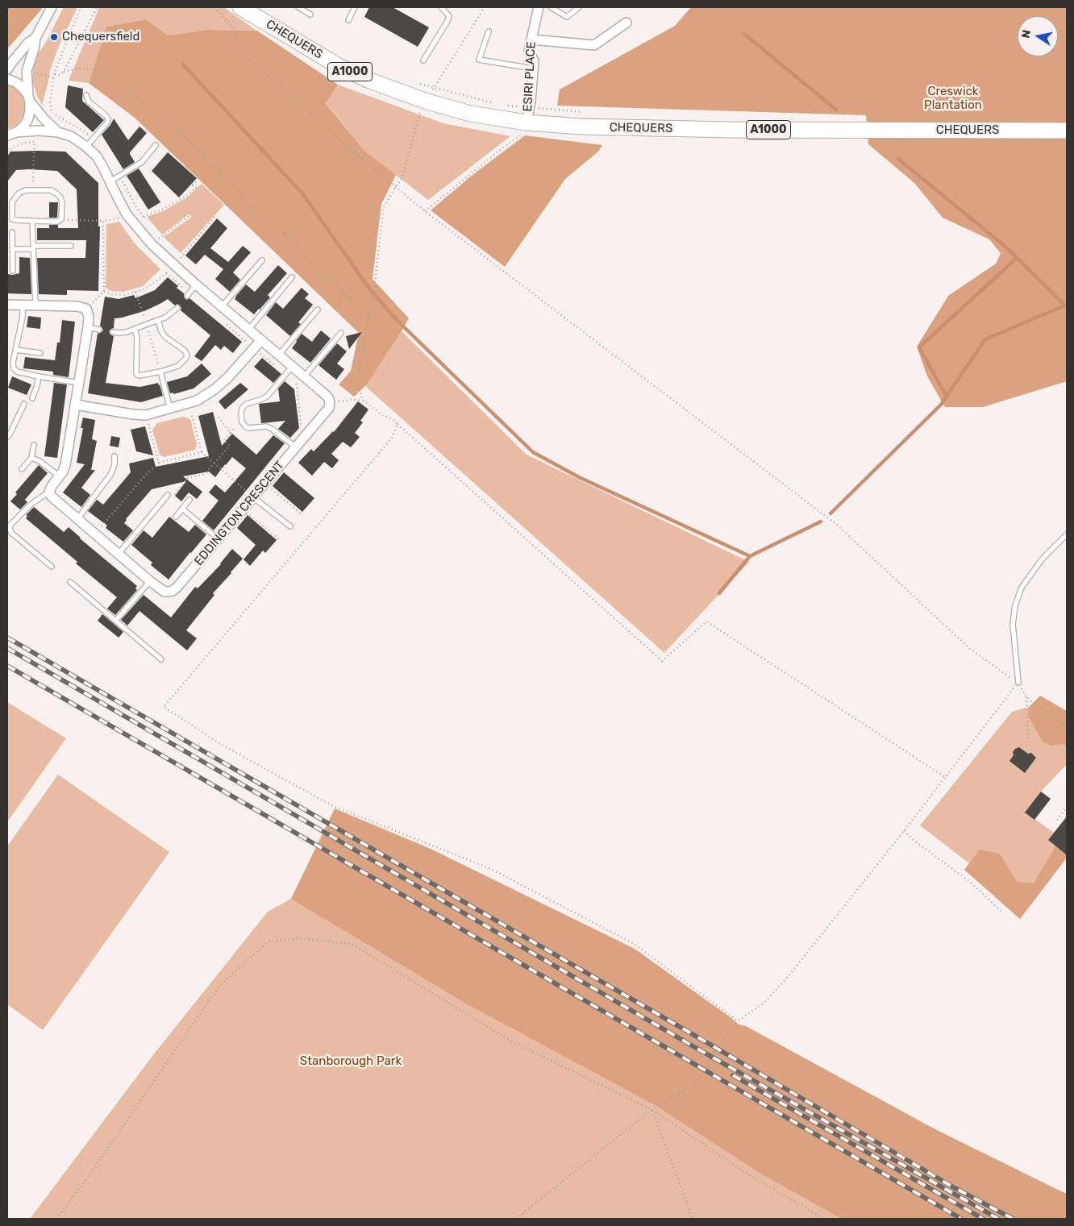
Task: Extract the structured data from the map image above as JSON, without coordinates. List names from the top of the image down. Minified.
{"streets":{"main road":["CHEQUERS","A1000"],"street":["ESIRI PLACE","EDDINGTON CRESCENT"]},"crossings":[["CHEQUERS","ESIRI PLACE"]],"parks":["Creswick Plantation","Stanborough Park"],"places":["Chequersfield"],"north":"left"}
